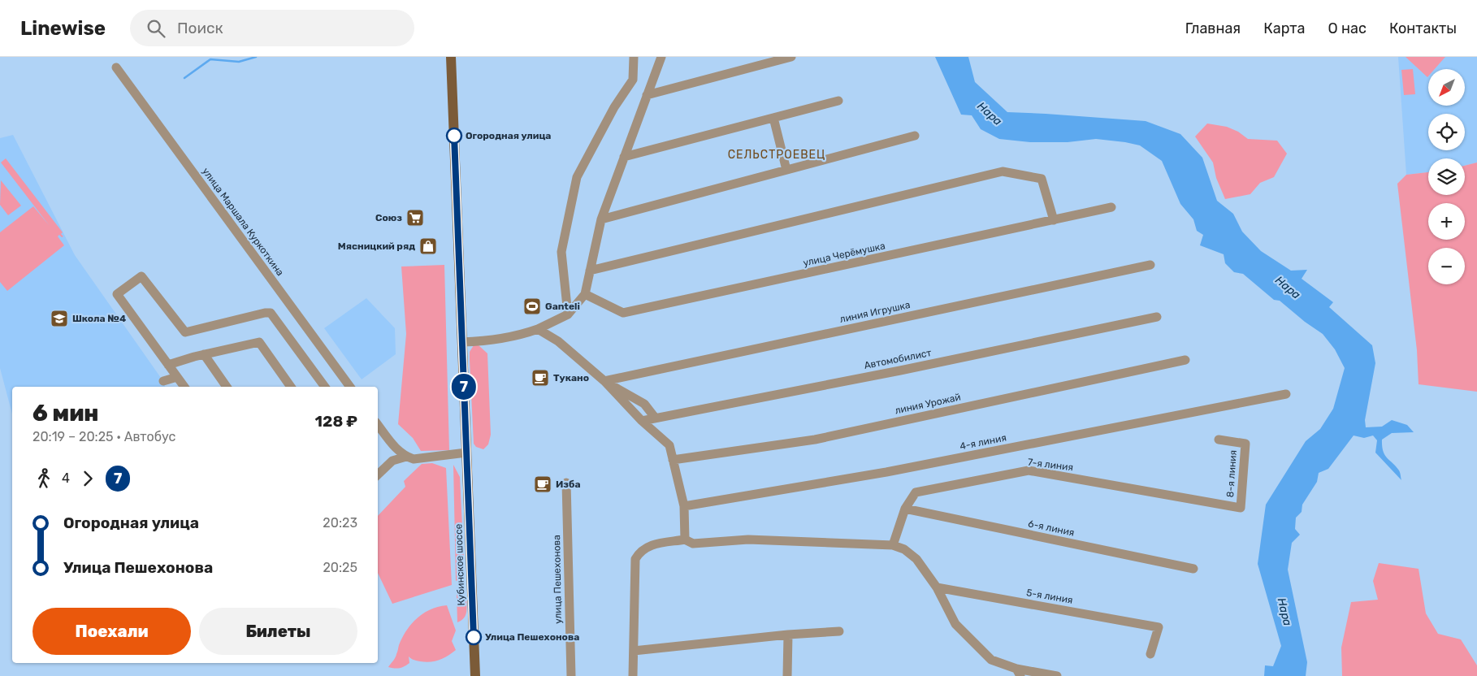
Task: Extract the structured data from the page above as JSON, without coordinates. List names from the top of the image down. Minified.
{"streets":{"main road":["Кубинское шоссе"],"street":["улица Маршала Куркоткина","улица Черёмушка","линия Игрушка","Автомобилист","линия Урожай","4-я линия","7-я линия","8-я линия","6-я линия","улица Пешехонова","5-я линия"]},"crossings":[["7-я линия","8-я линия"],["7-я линия","6-я линия"]],"districts":["СЕЛЬСТРОЕВЕЦ"],"water":["Нара"],"places":{"other":["Огородная улица","Улица Пешехонова"],"supermarket":["Союз"],"shop":["Мясницкий ряд"],"sports":["Ganteli"],"school or university":["Школа №4"],"cafe":["Тукано","Изба"]},"lines":["bus line 7"],"north":"bottom left","page":{"header":"Linewise","search":"Поиск","nav":["Главная","Карта","О нас","Контакты"],"on_map":"7","map_buttons":["+","−"],"heading":["6 мин","20:19 – 20:25 · Автобус","128 ₽"],"legs":["4","7"],"list":[{"name":"Огородная улица","value":"20:23"},{"name":"Улица Пешехонова","value":"20:25"}],"buttons":["Поехали","Билеты"]}}
